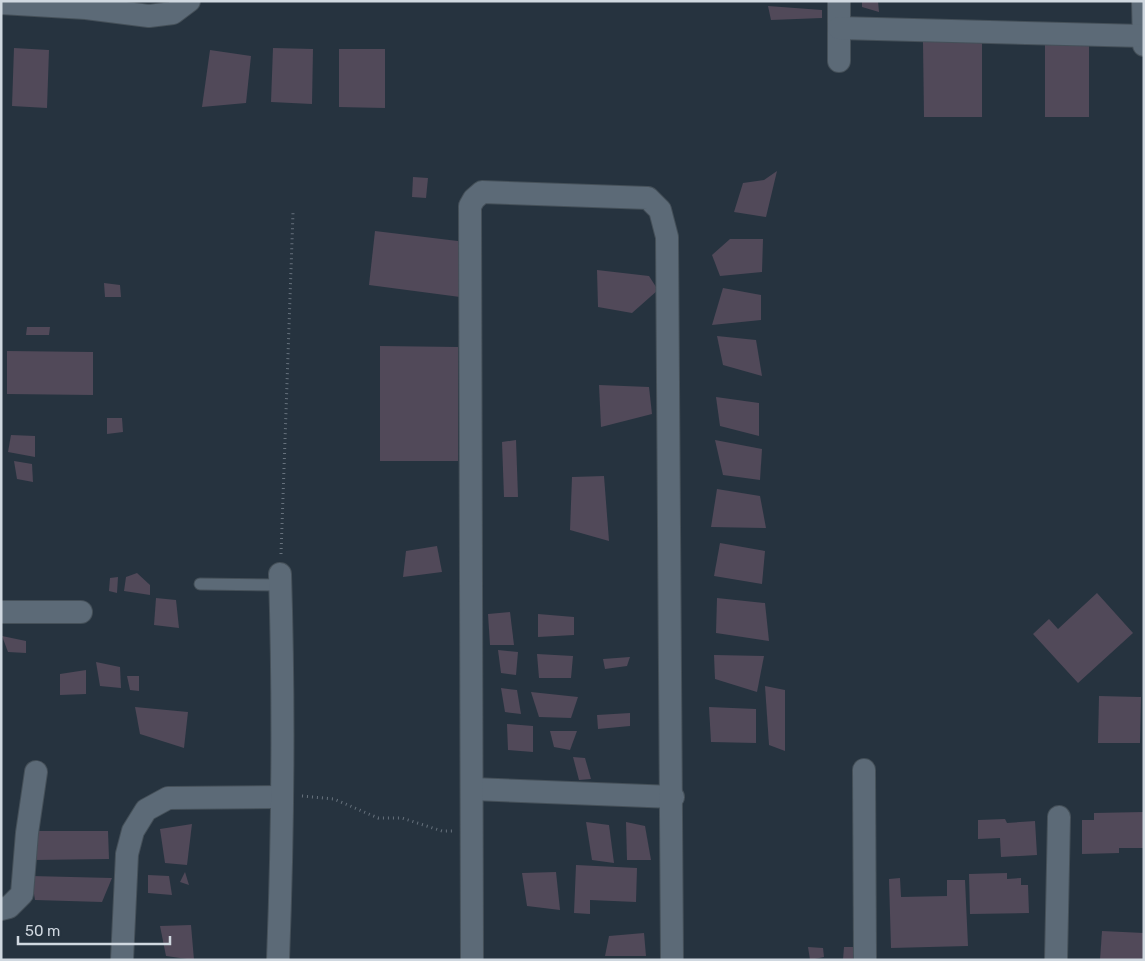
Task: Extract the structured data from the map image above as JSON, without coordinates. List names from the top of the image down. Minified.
{"scale_bar":"50 m"}
